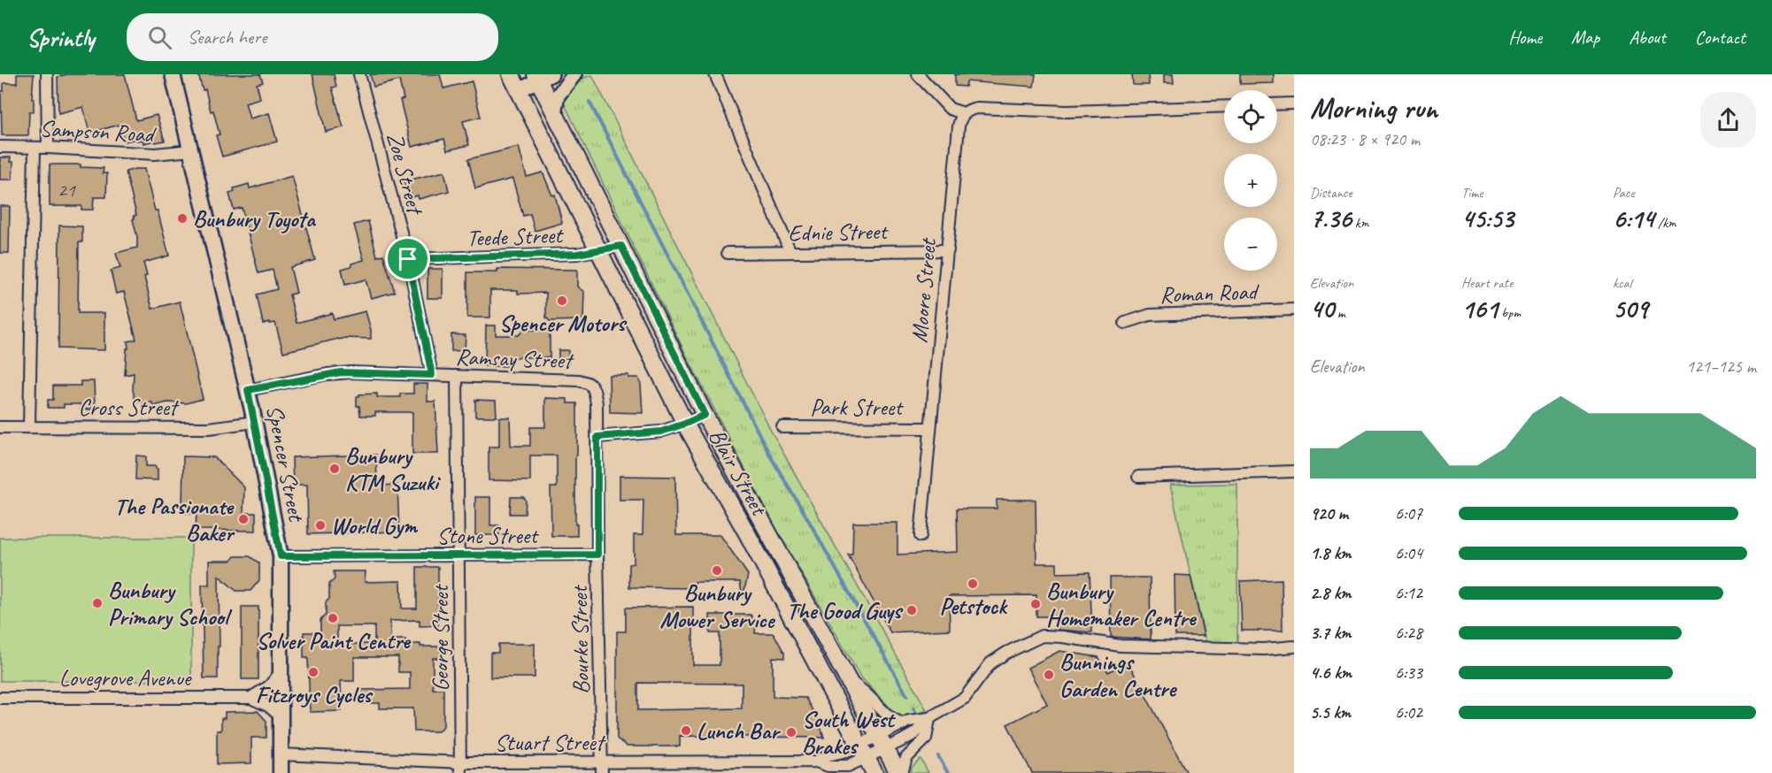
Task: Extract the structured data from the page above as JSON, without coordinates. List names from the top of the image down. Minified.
{"streets":{"main road":["Spencer Street","Blair Street"],"street":["Sampson Road","Zoe Street","Ednie Street","Teede Street","Moore Street","Roman Road","Ramsay Street","Cross Street","Park Street","Stone Street","George Street","Bourke Street","Lovegrove Avenue","Stuart Street"]},"crossings":[["Sampson Road","Spencer Street"],["Zoe Street","Teede Street"],["Zoe Street","Ramsay Street"],["Ednie Street","Moore Street"],["Teede Street","Blair Street"],["Moore Street","Park Street"],["Ramsay Street","Spencer Street"],["Ramsay Street","George Street"],["Ramsay Street","Bourke Street"],["Cross Street","Spencer Street"],["Spencer Street","Stone Street"],["Spencer Street","Lovegrove Avenue"],["Spencer Street","Stuart Street"],["Blair Street","Stuart Street"],["Stone Street","George Street"],["Stone Street","Bourke Street"],["George Street","Stuart Street"],["Bourke Street","Stuart Street"]],"places":["Bunbury Toyota","Spencer Motors","Bunbury KTM Suzuki","The Passionate Baker","World Gym","Bunbury Mower Service","Petstock","Bunbury Primary School","Bunbury Homemaker Centre","The Good Guys","Solver Paint Centre","Fitzroys Cycles","Bunnings Garden Centre","Lunch Bar","South West Brakes"],"house_numbers":["21"],"page":{"header":"Sprintly","search":"Search here","nav":["Home","Map","About","Contact"],"heading":["Morning run","08:23 · 8 × 920 m"],"map_buttons":["+","−"],"stats":[["Distance","7.36 km"],["Time","45:53"],["Pace","6:14 /km"],["Elevation","40 m"],["Heart rate","161 bpm"],["kcal","509"]],"chart":["Elevation","121–125 m"],"list":[{"name":"920 m","note":"6:07"},{"name":"1.8 km","note":"6:04"},{"name":"2.8 km","note":"6:12"},{"name":"3.7 km","note":"6:28"},{"name":"4.6 km","note":"6:33"},{"name":"5.5 km","note":"6:02"}]}}
